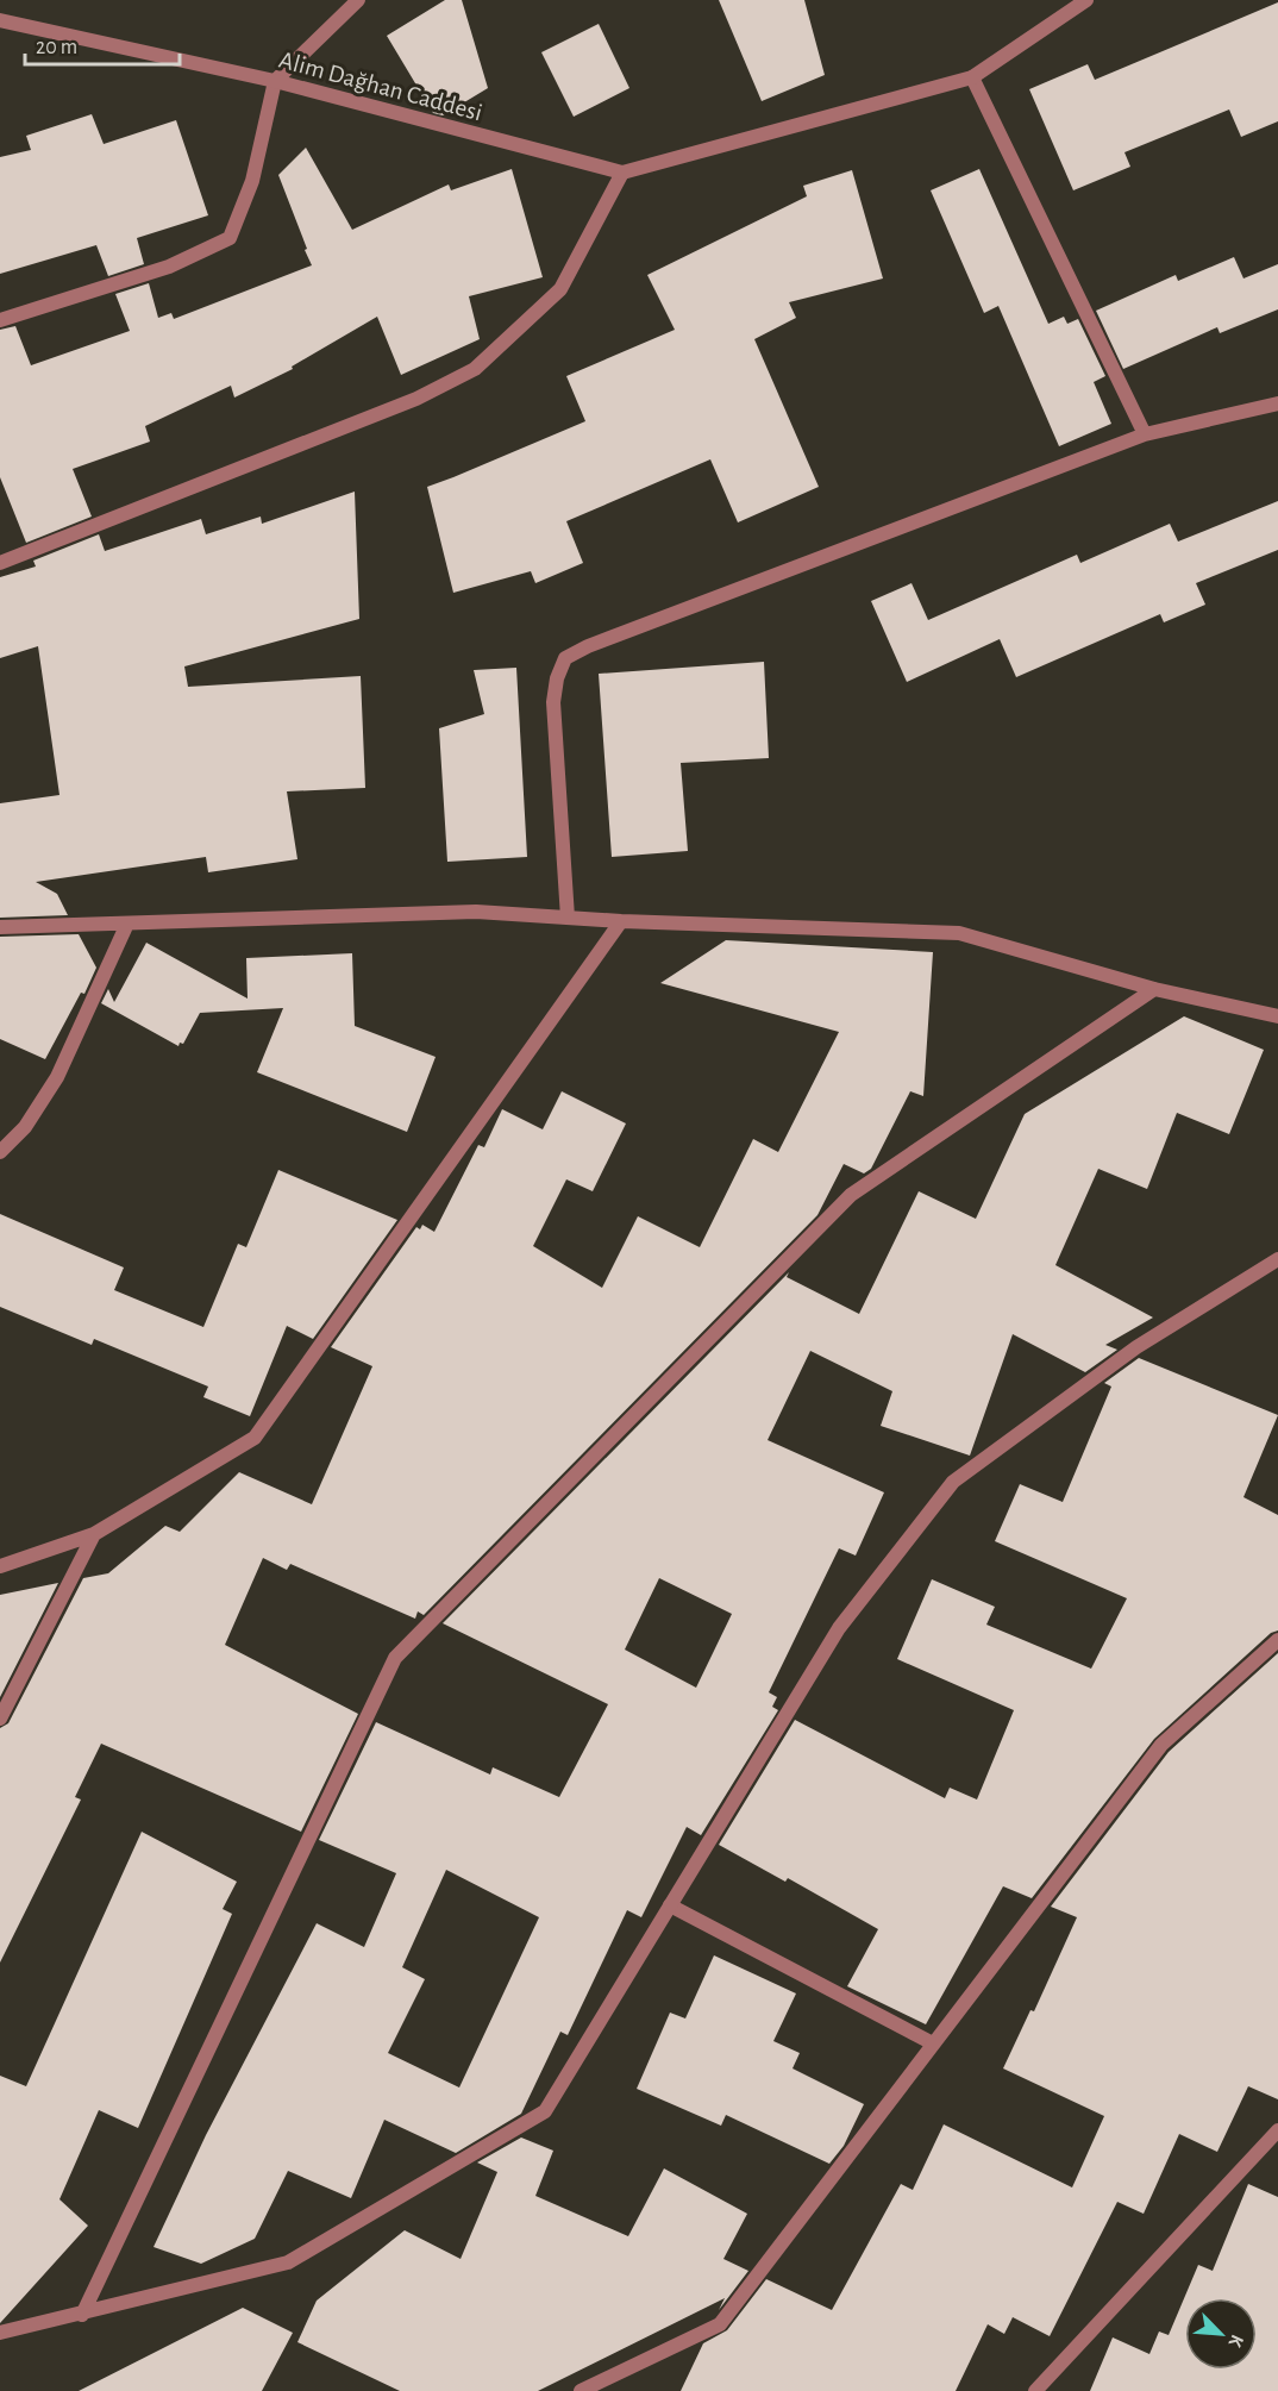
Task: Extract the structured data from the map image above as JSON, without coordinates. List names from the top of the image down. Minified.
{"streets":{"street":["Alim Dağhan Caddesi"]},"scale_bar":"20 m","north":"bottom right"}
